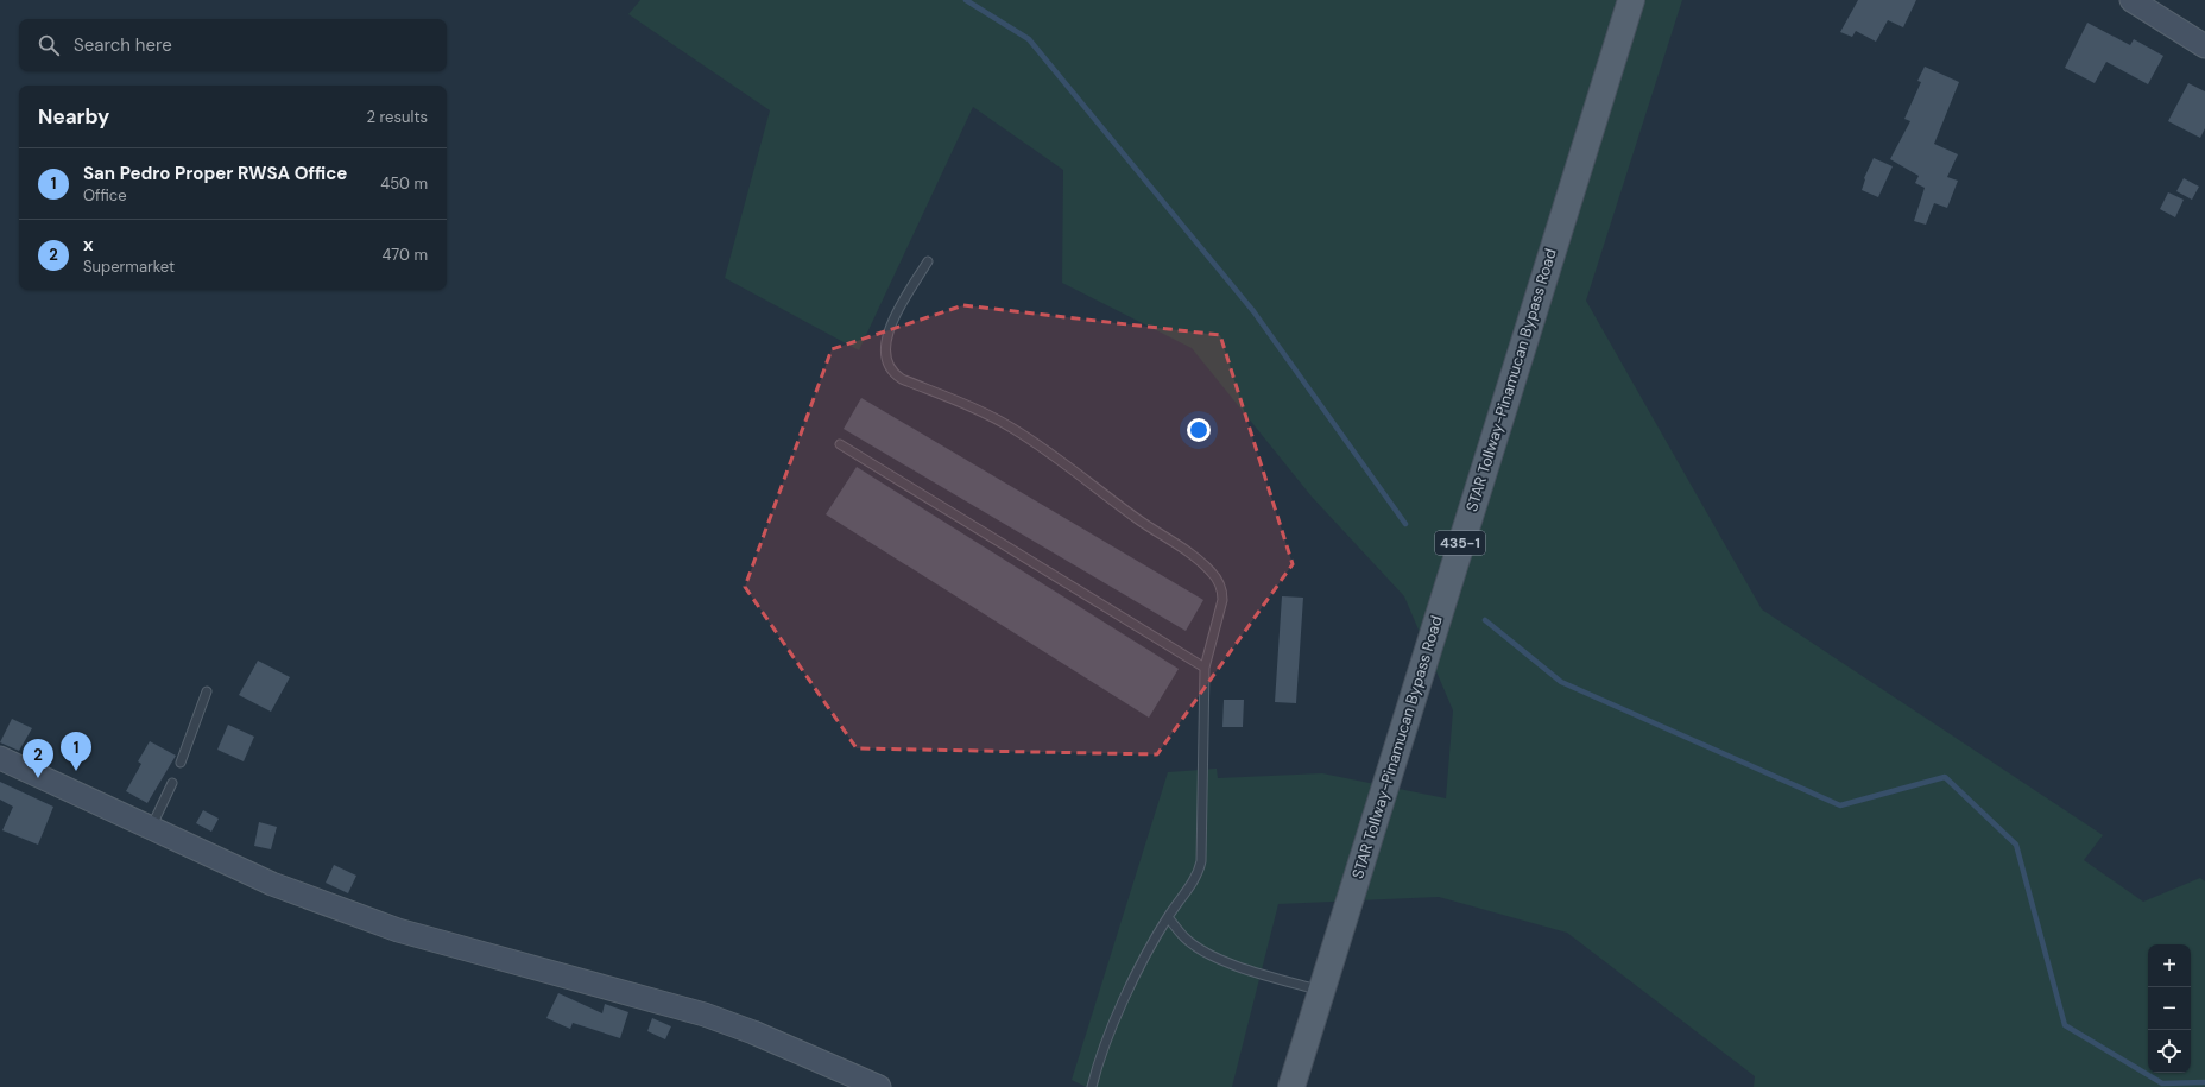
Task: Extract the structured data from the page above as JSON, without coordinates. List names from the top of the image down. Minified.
{"streets":{"main road":["STAR Tollway-Pinamucan Bypass Road","435-1"]},"page":{"search":"Search here","heading":["Nearby","2 results"],"list":[{"mark":"1","name":"San Pedro Proper RWSA Office","note":"Office","value":"450 m"},{"mark":"2","name":"x","note":"Supermarket","value":"470 m"}],"pins":["1","2"],"map_buttons":["+","−"]}}
